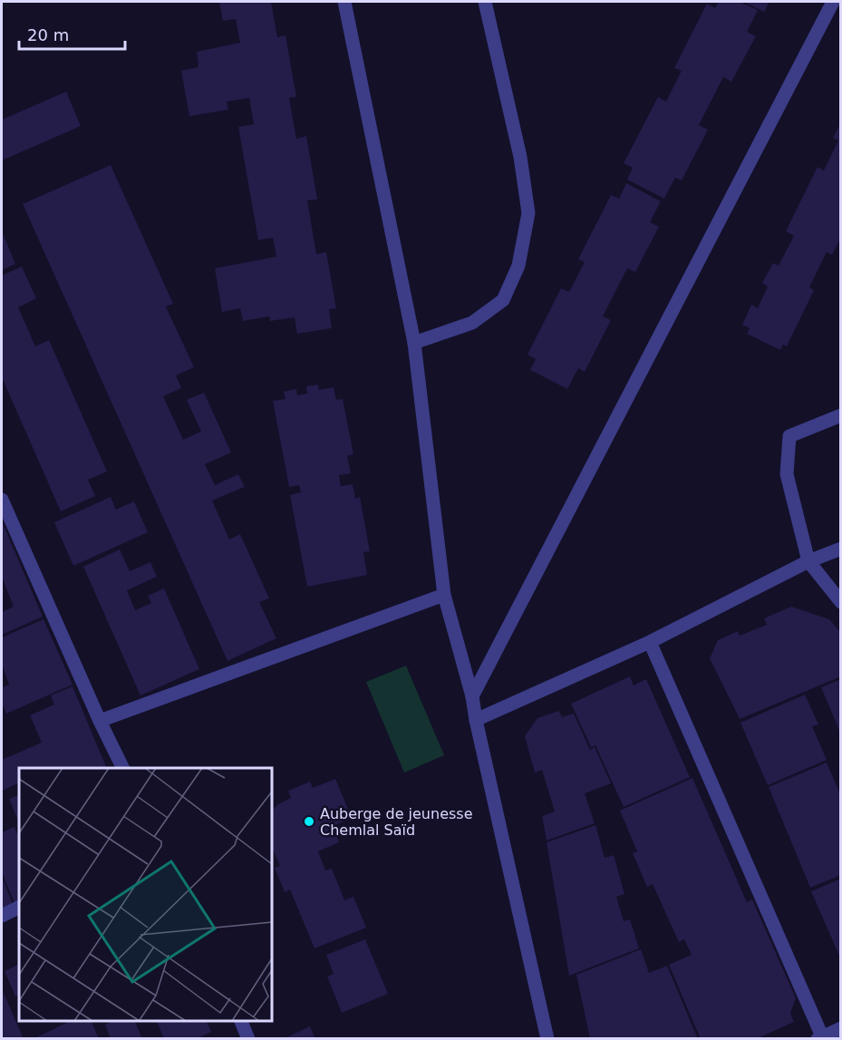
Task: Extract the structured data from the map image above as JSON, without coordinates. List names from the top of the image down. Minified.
{"places":["Auberge de jeunesse Chemlal Saïd"],"scale_bar":"20 m"}
